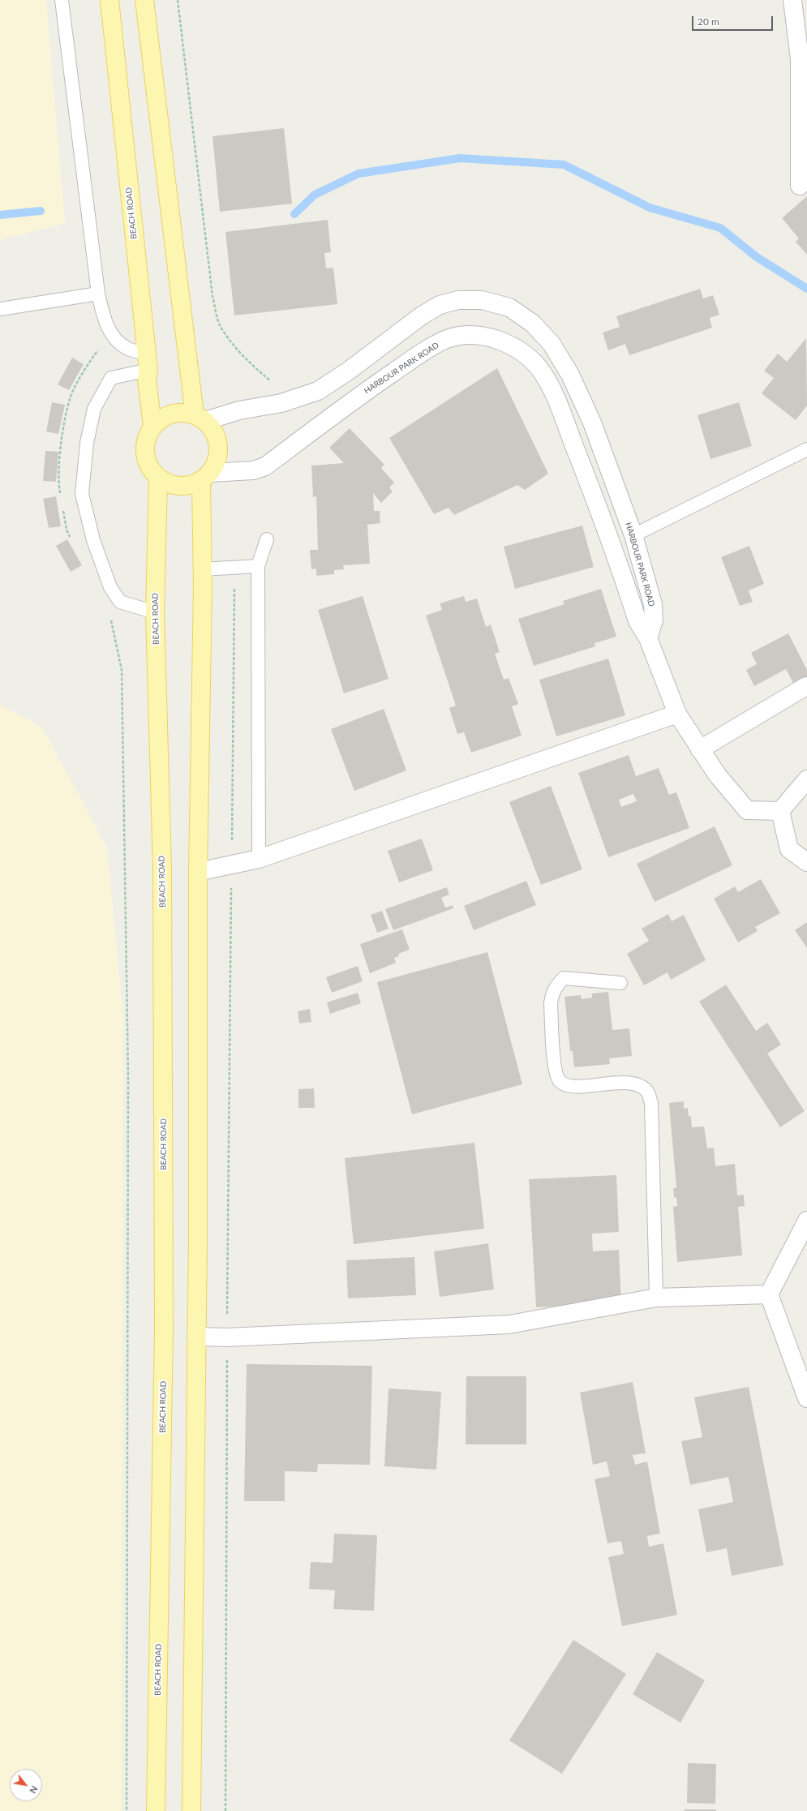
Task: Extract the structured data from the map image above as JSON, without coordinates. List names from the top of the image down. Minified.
{"streets":{"main road":["BEACH ROAD"],"street":["HARBOUR PARK ROAD"]},"crossings":[["BEACH ROAD","HARBOUR PARK ROAD"]],"scale_bar":"20 m","north":"bottom right"}
